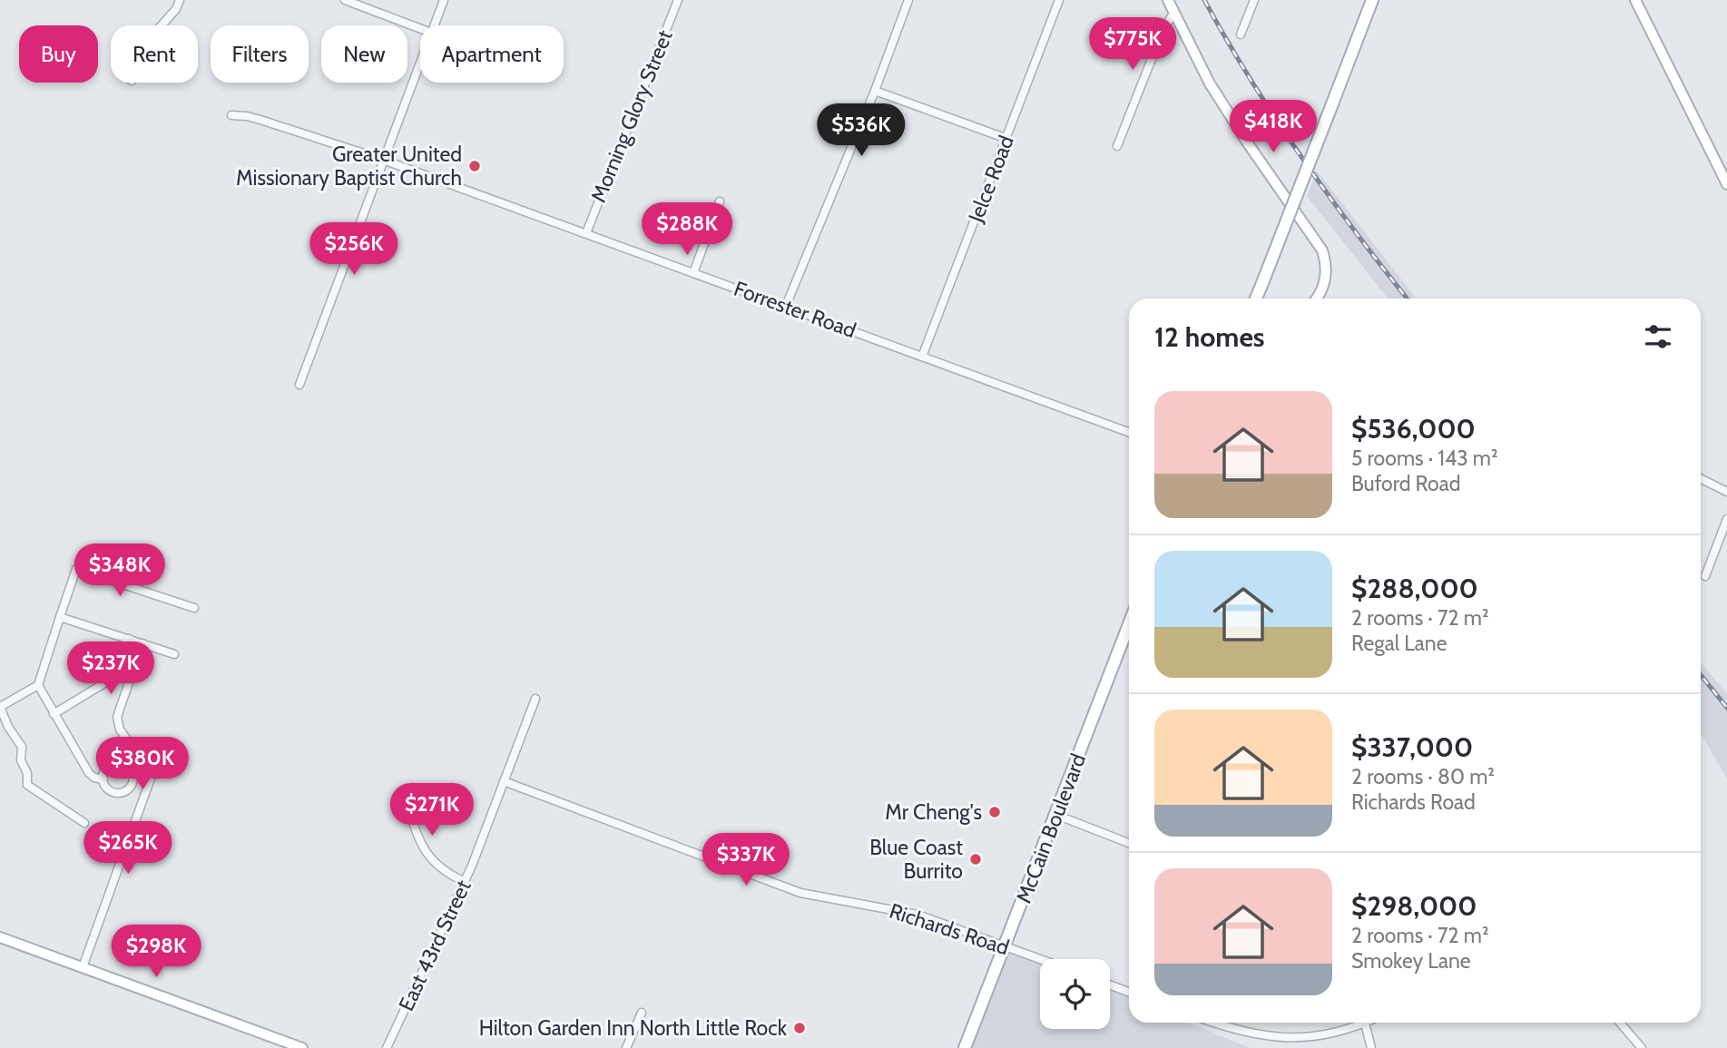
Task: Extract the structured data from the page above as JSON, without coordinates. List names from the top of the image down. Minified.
{"streets":{"main road":["McCain Boulevard"],"street":["Morning Glory Street","Jelce Road","Forrester Road","Richards Road","East 43rd Street"]},"crossings":[["Morning Glory Street","Forrester Road"],["Jelce Road","Forrester Road"],["McCain Boulevard","Richards Road"],["Richards Road","East 43rd Street"]],"places":["Greater United Missionary Baptist Church","Mr Cheng's","Blue Coast Burrito","Hilton Garden Inn North Little Rock"],"page":{"price":["$775K","$418K","$536K","$288K","$256K","$348K","$237K","$380K","$271K","$265K","$337K","$298K"],"chip":["Buy","Rent","Filters","New","Apartment"],"heading":"12 homes","list":[{"name":"$536,000","note":"5 rooms · 143 m² · Buford Road"},{"name":"$288,000","note":"2 rooms · 72 m² · Regal Lane"},{"name":"$337,000","note":"2 rooms · 80 m² · Richards Road"},{"name":"$298,000","note":"2 rooms · 72 m² · Smokey Lane"}]}}
